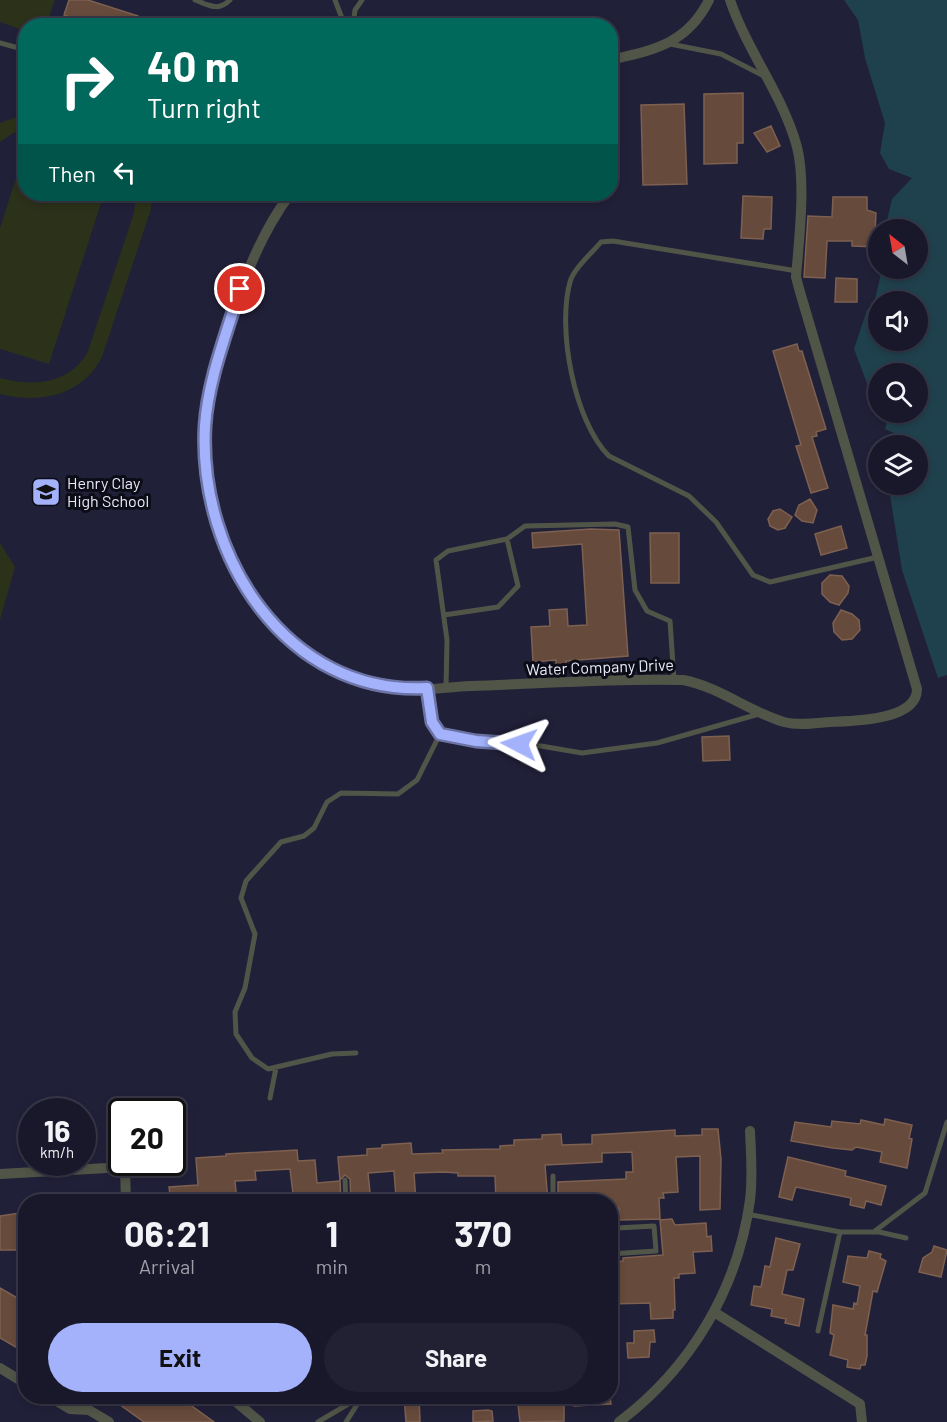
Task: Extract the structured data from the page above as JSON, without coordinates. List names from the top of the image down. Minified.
{"streets":{"street":["Water Company Drive"]},"places":{"school or university":["Henry Clay High School"]},"north":"top left","page":{"turn":["40 m","Turn right"],"then":"Then","speed":"16 km/h","limit":"20","eta":["06:21","Arrival","1","min","370","m"],"buttons":["Exit","Share"]}}
